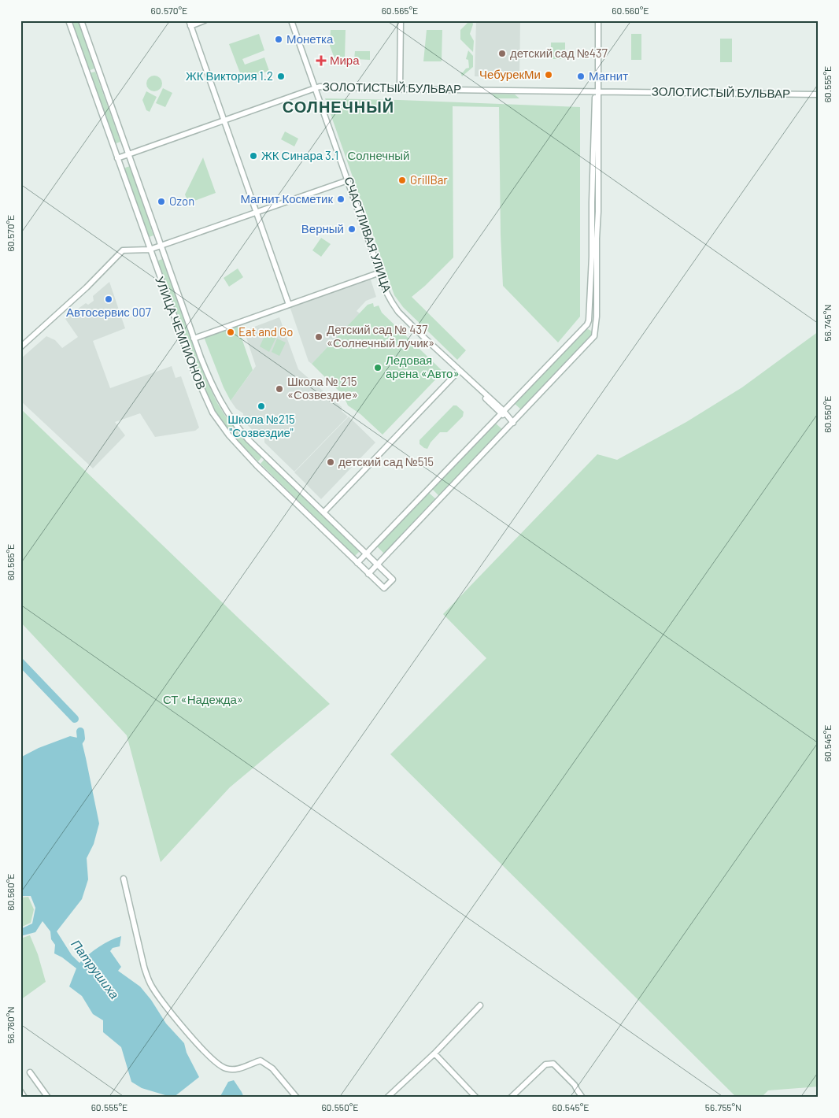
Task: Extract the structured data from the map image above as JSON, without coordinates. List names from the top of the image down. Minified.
{"streets":{"street":["ЗОЛОТИСТЫЙ БУЛЬВАР","СЧАСТЛИВАЯ УЛИЦА","УЛИЦА ЧЕМПИОНОВ"]},"crossings":[["ЗОЛОТИСТЫЙ БУЛЬВАР","СЧАСТЛИВАЯ УЛИЦА"],["ЗОЛОТИСТЫЙ БУЛЬВАР","УЛИЦА ЧЕМПИОНОВ"]],"districts":["СОЛНЕЧНЫЙ"],"water":["Патрушиха"],"parks":["Солнечный","СТ «Надежда»"],"places":{"other":["Монетка","детский сад №437","ЧебурекМи","ЖК Виктория 1.2","Магнит","ЖК Синара 3.1","GrillBar","Магнит Косметик","Ozon","Верный","Автосервис 007","Eat and Go","Детский сад № 437 «Солнечный лучик»","Ледовая арена «Авто»","Школа № 215 «Созвездие»","Школа №215 \"Созвездие\"","детский сад №515"],"health":["Мира"]},"coordinates":["60.570°E","60.565°E","60.560°E","60.555°E","56.745°N","60.550°E","60.545°E","56.760°N","56.755°N"]}
